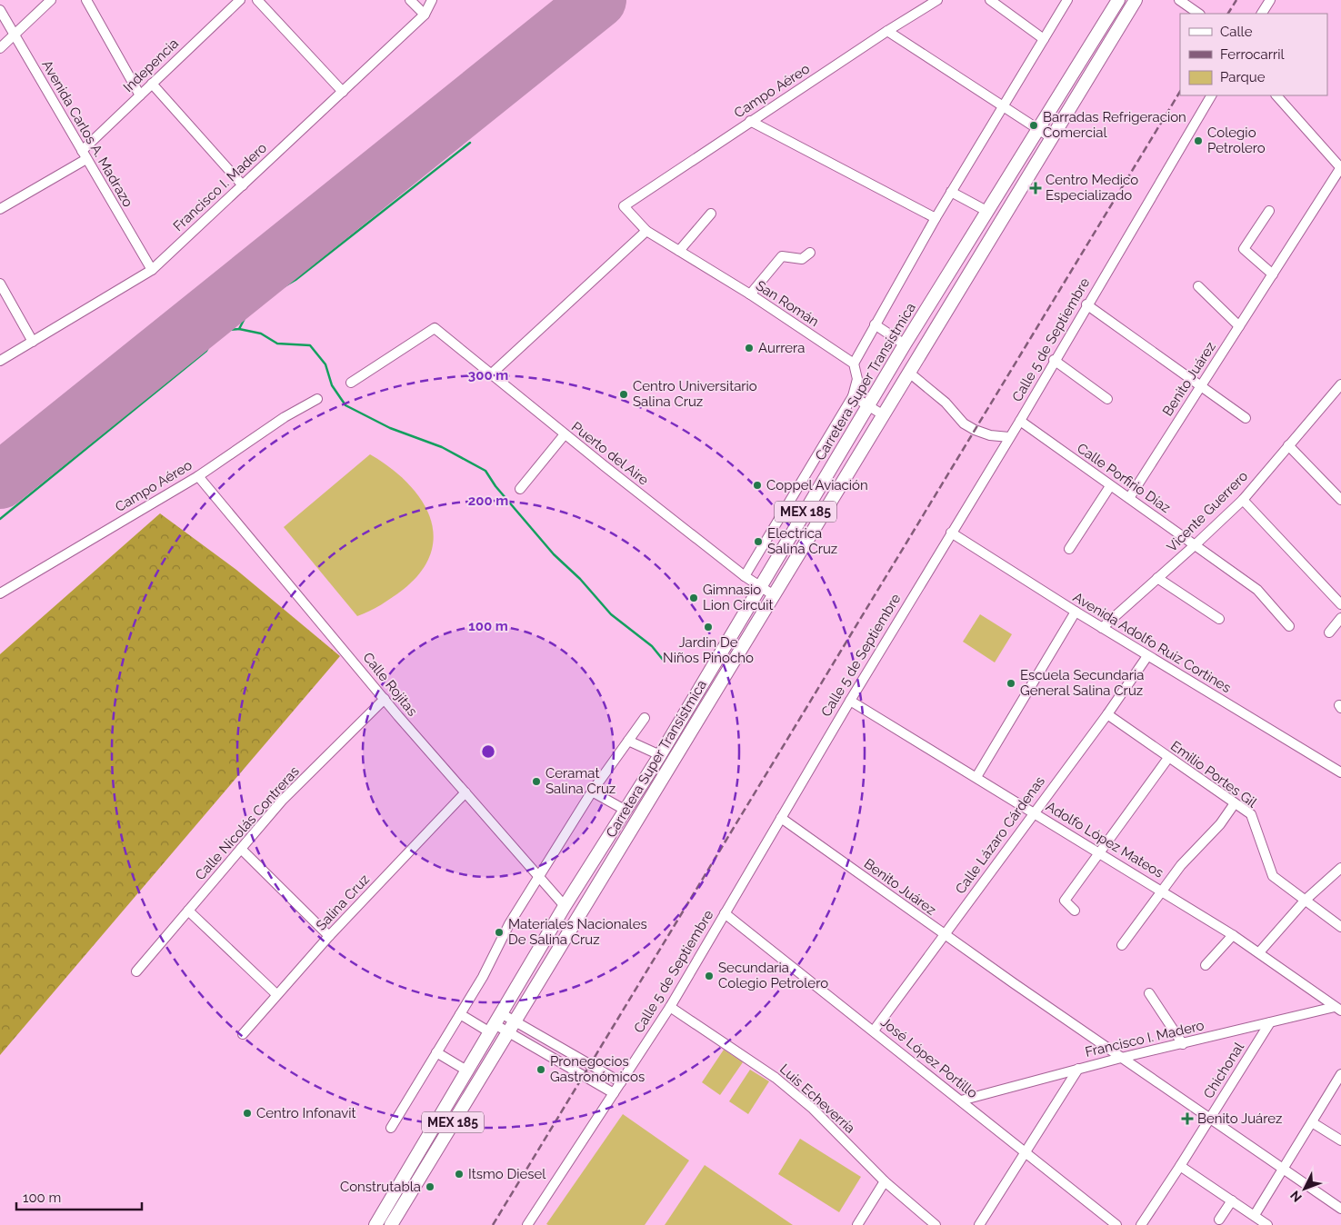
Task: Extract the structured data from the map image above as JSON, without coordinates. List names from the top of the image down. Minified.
{"streets":{"main road":["Carretera Super Transístmica","MEX 185"],"street":["Indepencia","Campo Aéreo","Avenida Carlos A. Madrazo","Francisco I. Madero","San Román","Calle 5 de Septiembre","Benito Juárez","Puerto del Aire","Calle Porfirio Díaz","Vicente Guerrero","Avenida Adolfo Ruiz Cortines","Calle Rojitas","Emilio Portes Gil","Calle Nicolás Contreras","Calle Lázaro Cárdenas","Adolfo López Mateos","Salina Cruz","José López Portillo","Chichonal","Luis Echeverría"]},"crossings":[["Indepencia","Avenida Carlos A. Madrazo"],["Campo Aéreo","San Román"],["Campo Aéreo","Calle Rojitas"],["Avenida Carlos A. Madrazo","Francisco I. Madero"],["Francisco I. Madero","Benito Juárez"],["Francisco I. Madero","Adolfo López Mateos"],["Francisco I. Madero","José López Portillo"],["Francisco I. Madero","Chichonal"],["Calle 5 de Septiembre","Benito Juárez"],["Calle 5 de Septiembre","Calle Porfirio Díaz"],["Calle 5 de Septiembre","Avenida Adolfo Ruiz Cortines"],["Calle 5 de Septiembre","Adolfo López Mateos"],["Calle 5 de Septiembre","José López Portillo"],["Calle 5 de Septiembre","Luis Echeverría"],["Benito Juárez","Calle Porfirio Díaz"],["Benito Juárez","Calle Lázaro Cárdenas"],["Benito Juárez","Chichonal"],["Carretera Super Transístmica","Puerto del Aire"],["Carretera Super Transístmica","MEX 185"],["Carretera Super Transístmica","Calle Rojitas"],["Calle Porfirio Díaz","Vicente Guerrero"],["Vicente Guerrero","Avenida Adolfo Ruiz Cortines"],["Avenida Adolfo Ruiz Cortines","Calle Lázaro Cárdenas"],["Calle Rojitas","Calle Nicolás Contreras"],["Calle Rojitas","Salina Cruz"],["Emilio Portes Gil","Calle Lázaro Cárdenas"],["Calle Lázaro Cárdenas","Adolfo López Mateos"],["Calle Lázaro Cárdenas","José López Portillo"]],"places":{"other":["Barradas Refrigeracion Comercial","Colegio Petrolero","Aurrera","Centro Universitario Salina Cruz","Coppel Aviación","Electrica Salina Cruz","Gimnasio Lion Circuit","Jardin De Niños Pinocho","Escuela Secundaria General Salina Cruz","Ceramat Salina Cruz","Materiales Nacionales De Salina Cruz","Secundaria Colegio Petrolero","Pronegocios Gastronómicos","Centro Infonavit","Itsmo Diesel","Construtabla"],"health":["Centro Medico Especializado","Benito Juárez"]},"legend":["Calle","Ferrocarril","Parque"],"scale_bar":"100 m","north":"bottom left","rings":["300 m","200 m","100 m"]}
